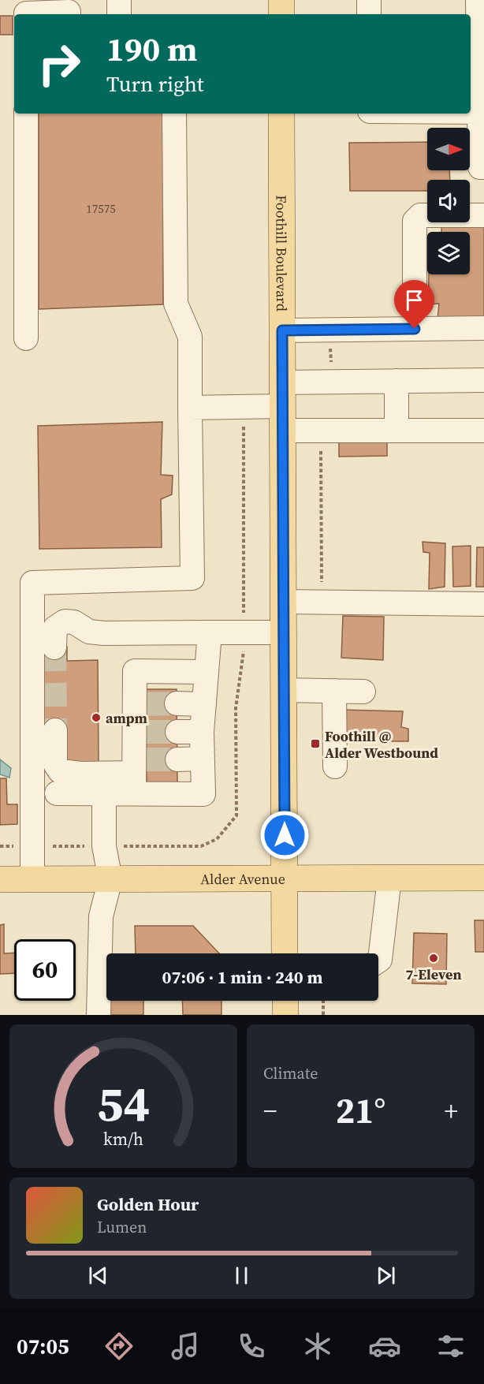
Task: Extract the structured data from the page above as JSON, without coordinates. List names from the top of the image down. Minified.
{"streets":{"main road":["Foothill Boulevard","Alder Avenue"]},"crossings":[["Foothill Boulevard","Alder Avenue"]],"places":{"other":["ampm","7-Eleven"],"transit":["Foothill @ Alder Westbound"]},"house_numbers":["17575"],"north":"right","page":{"turn":["190 m","Turn right"],"limit":"60","trip":"07:06 · 1 min · 240 m","tile":"Climate","heat":["−","21°","+"],"song":["Golden Hour","Lumen"],"tabs":"07:05","gauge":["54","km/h"]}}
